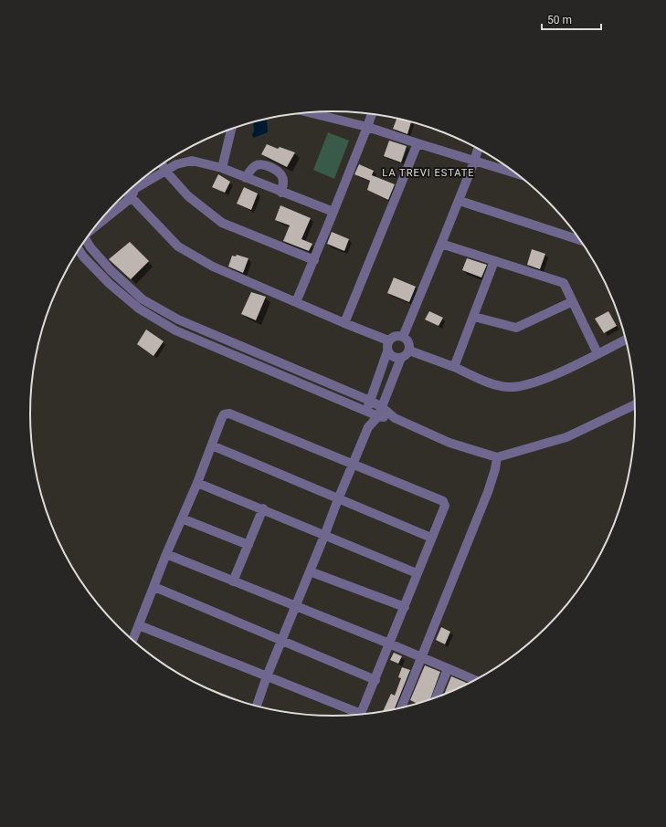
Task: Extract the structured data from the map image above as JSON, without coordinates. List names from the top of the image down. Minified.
{"districts":["LA TREVI ESTATE"],"scale_bar":"50 m"}
